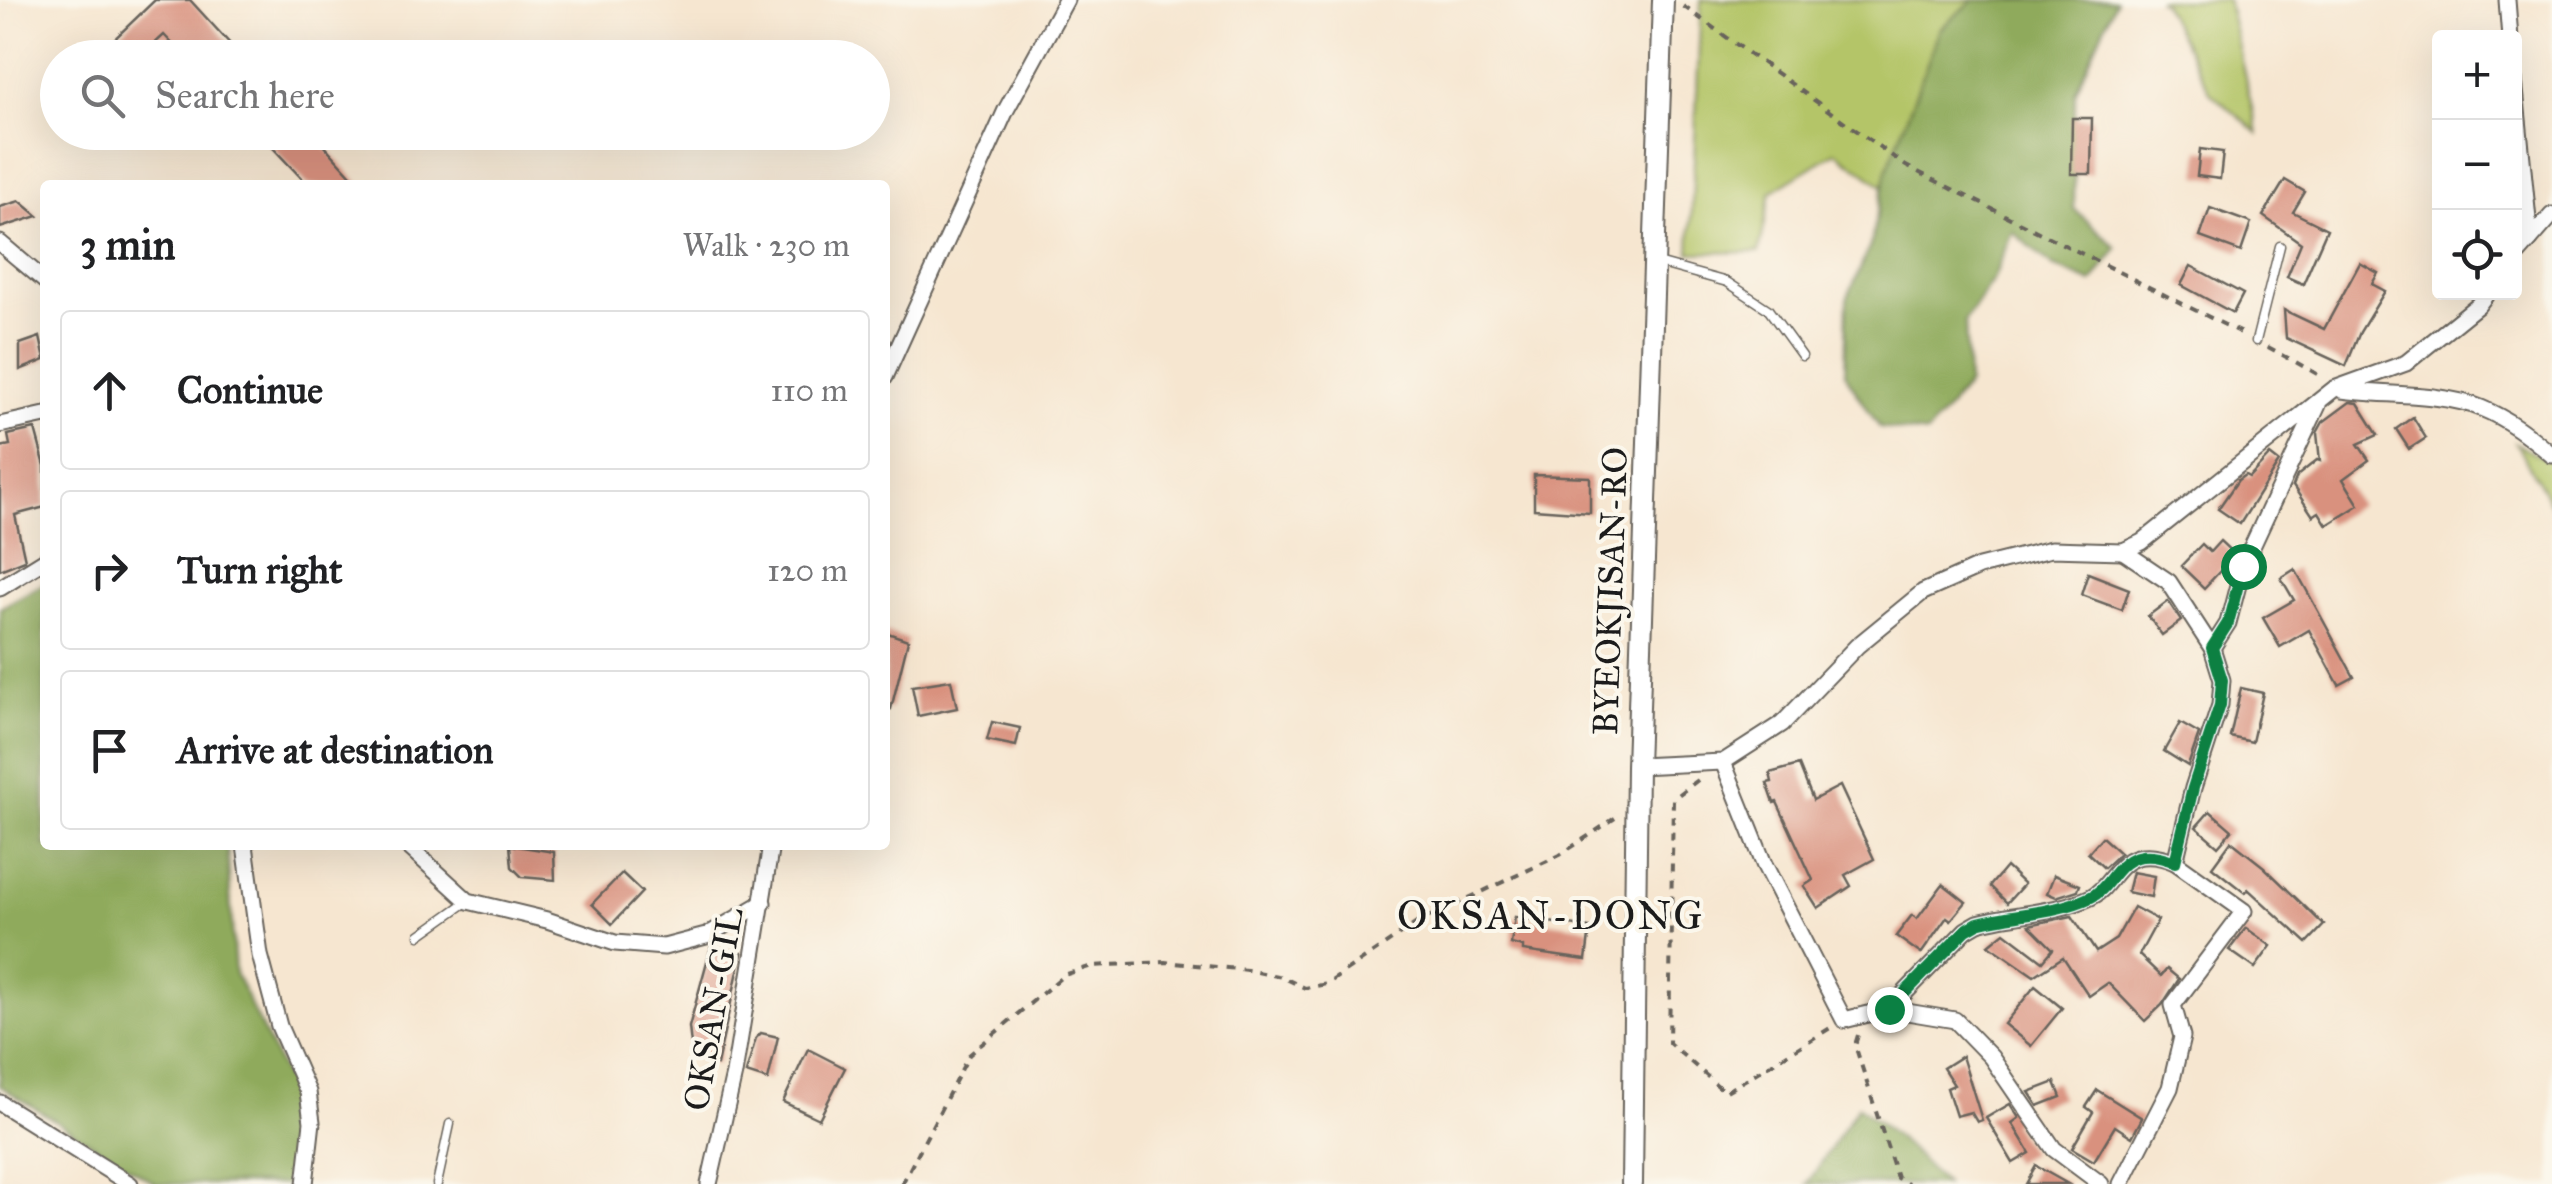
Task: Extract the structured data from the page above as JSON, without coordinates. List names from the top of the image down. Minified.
{"streets":{"street":["BYEOKJISAN-RO","OKSAN-GIL"]},"districts":["OKSAN-DONG"],"page":{"map_buttons":["+","−"],"search":"Search here","heading":["3 min","Walk · 230 m"],"list":[["Continue","110 m"],["Turn right","120 m"],"Arrive at destination"]}}
